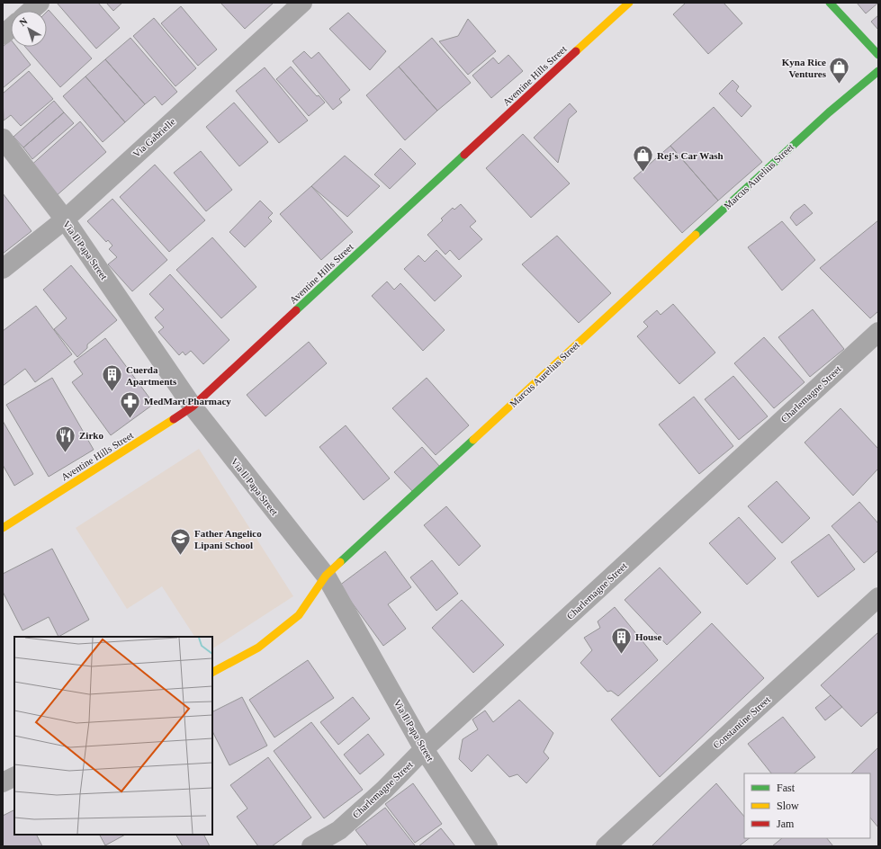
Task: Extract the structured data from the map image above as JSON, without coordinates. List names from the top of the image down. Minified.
{"streets":{"street":["Aventine Hills Street","Via Gabrielle","Marcus Aurelius Street","Via Il Papa Street","Charlemagne Street","Constantine Street"]},"crossings":[["Aventine Hills Street","Via Il Papa Street"],["Via Gabrielle","Via Il Papa Street"],["Marcus Aurelius Street","Via Il Papa Street"],["Via Il Papa Street","Charlemagne Street"]],"places":{"shop":["Kyna Rice Ventures","Rej's Car Wash"],"building":["Cuerda Apartments","House"],"pharmacy":["MedMart Pharmacy"],"restaurant":["Zirko"],"school or university":["Father Angelico Lipani School"]},"legend":["Fast","Slow","Jam"],"north":"top left"}
